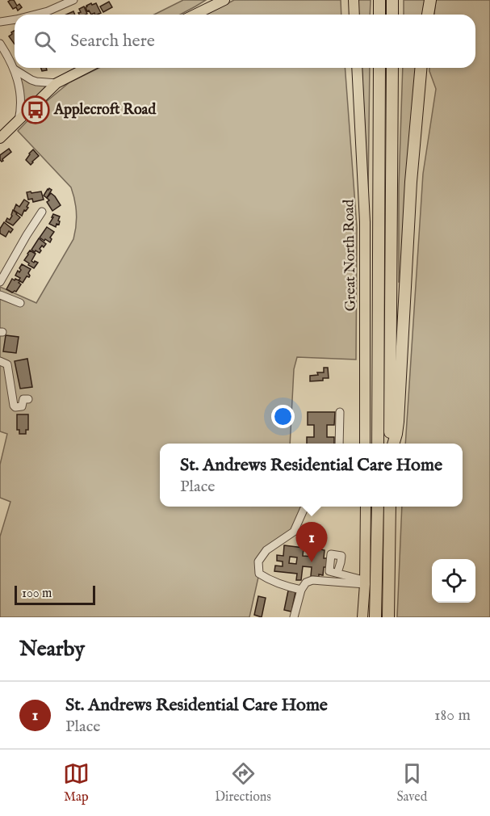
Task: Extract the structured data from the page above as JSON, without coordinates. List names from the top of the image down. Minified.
{"streets":{"main road":["Great North Road"]},"places":{"bus stop":["Applecroft Road"]},"scale_bar":"100 m","page":{"search":"Search here","popup":["St. Andrews Residential Care Home","Place"],"pins":"1","scale":"100 m","heading":"Nearby","list":[{"mark":"1","name":"St. Andrews Residential Care Home","note":"Place","value":"180 m"}],"nav":["Map","Directions","Saved"]}}
